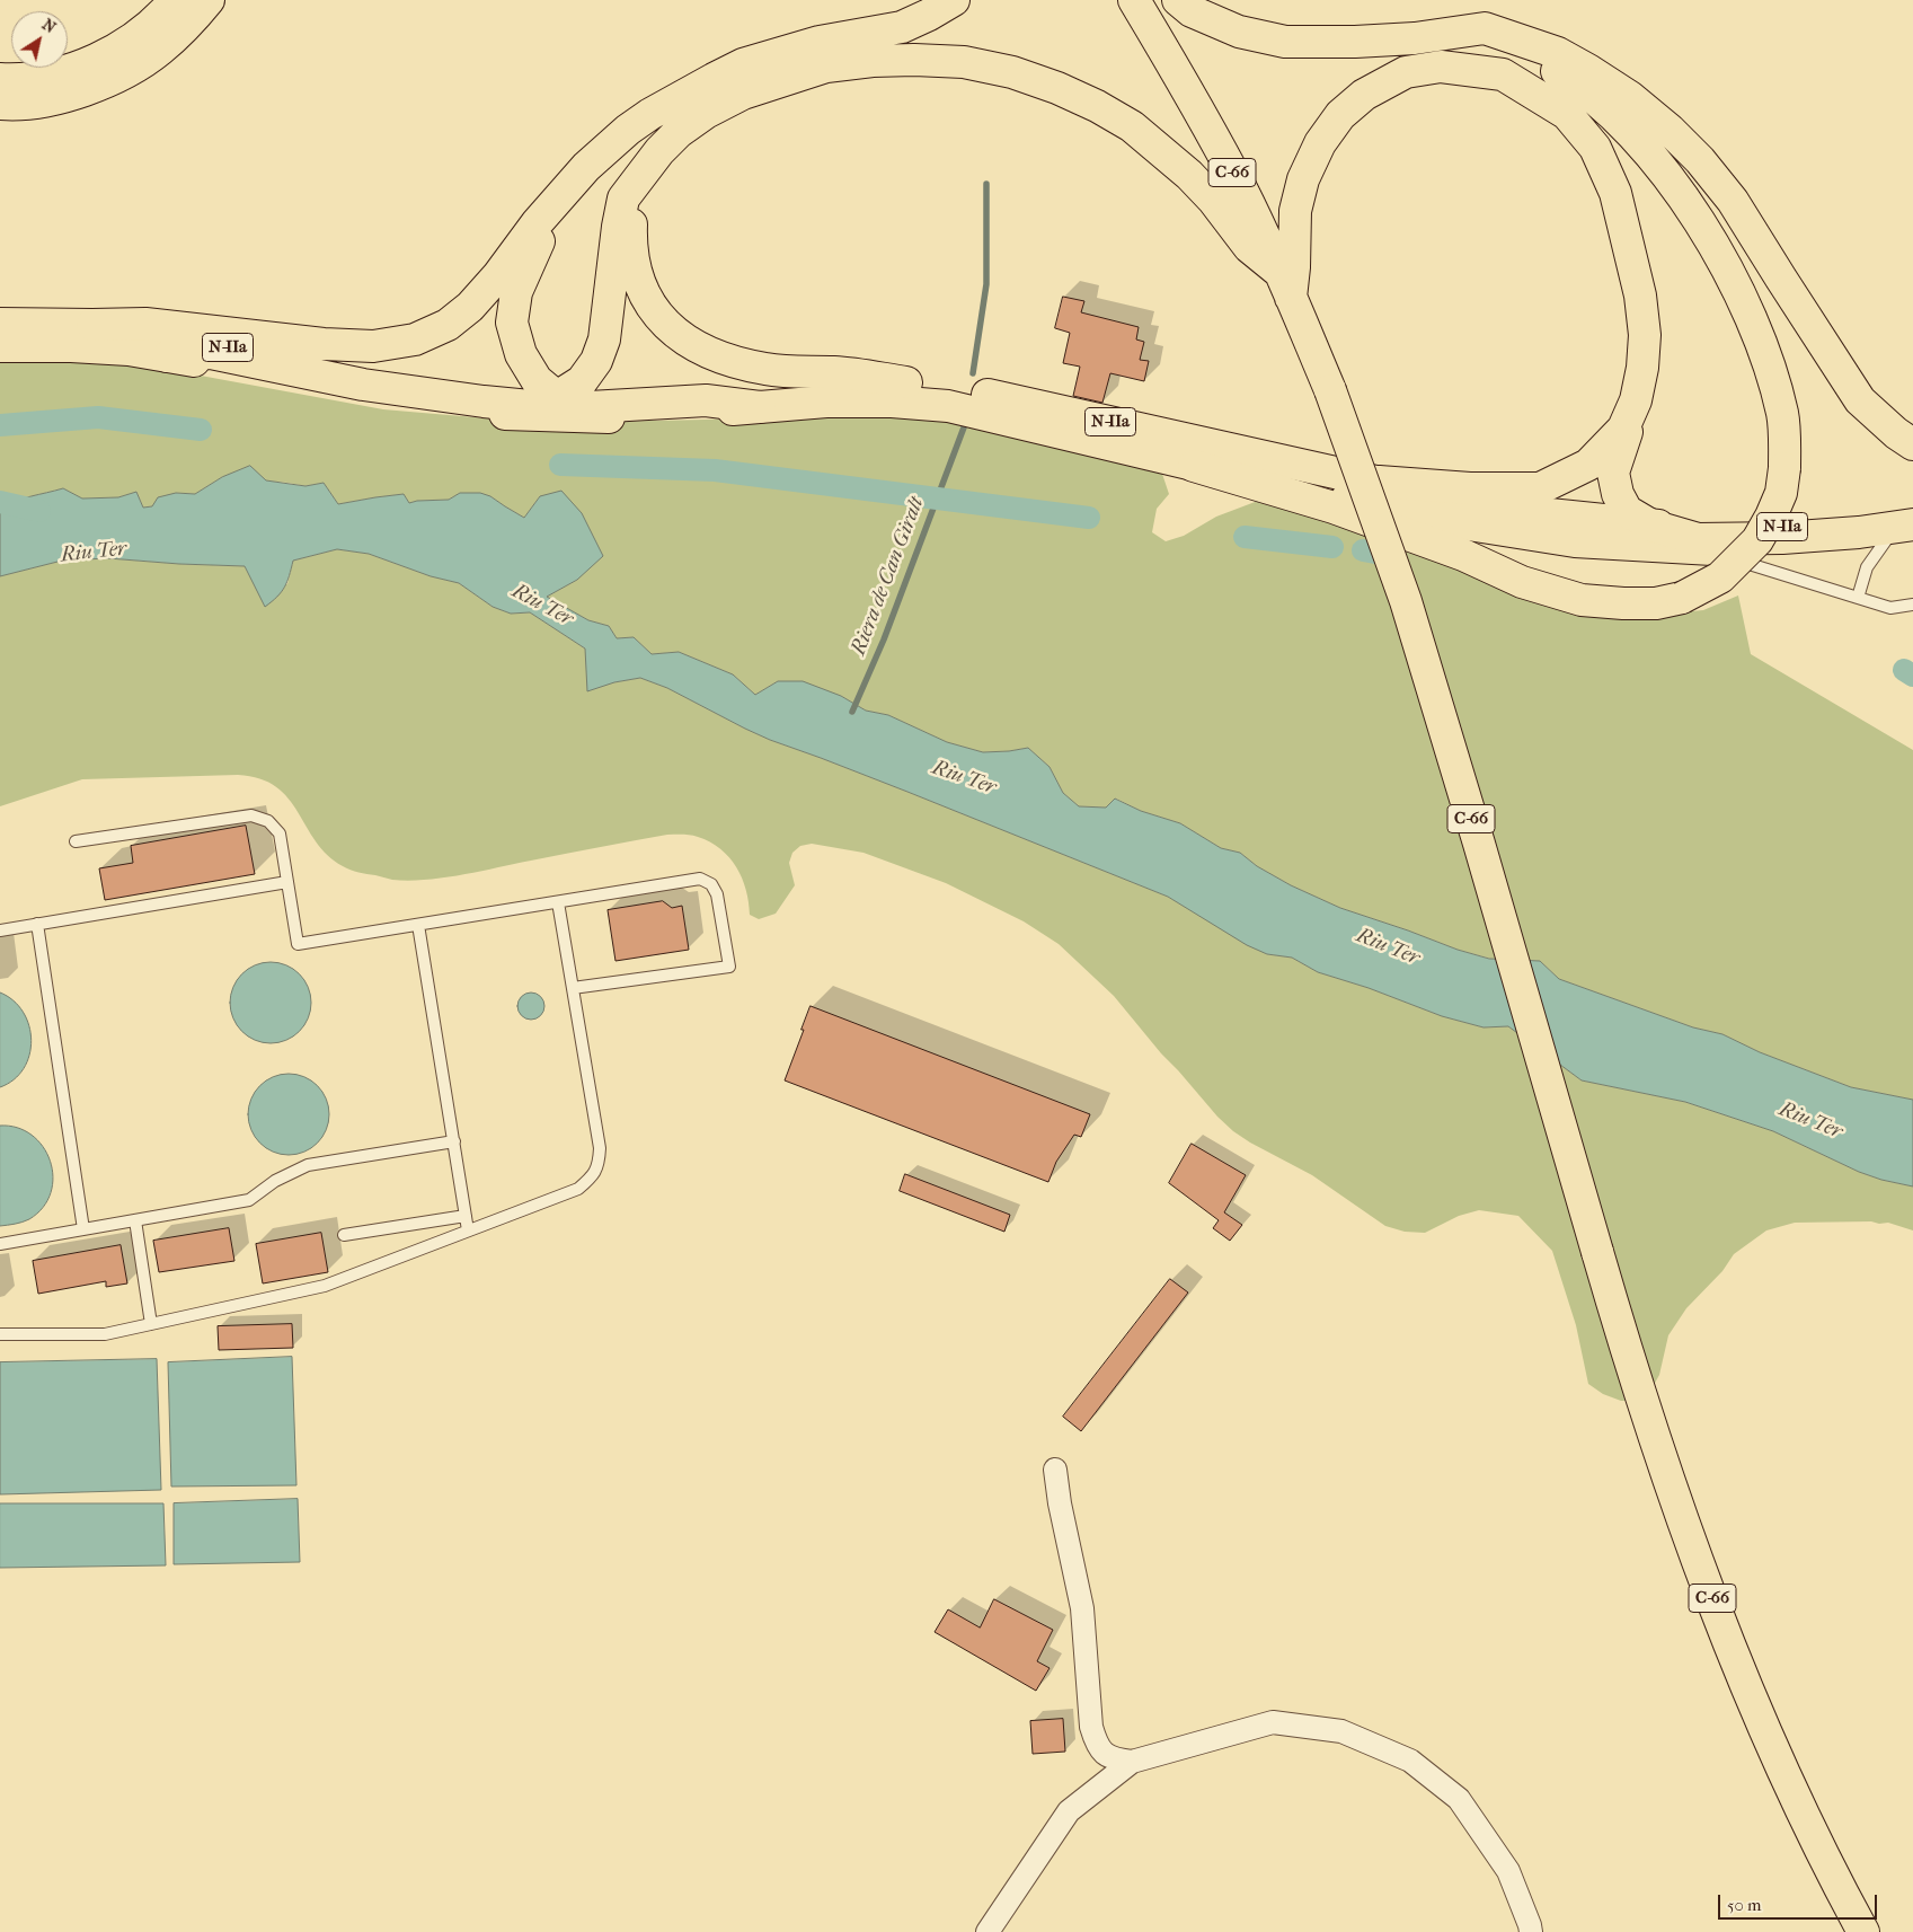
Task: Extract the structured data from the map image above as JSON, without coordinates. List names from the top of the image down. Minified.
{"streets":{"main road":["C-66","N-IIa"]},"water":["Riu Ter","Riera de Can Giralt"],"scale_bar":"50 m","north":"top right"}
